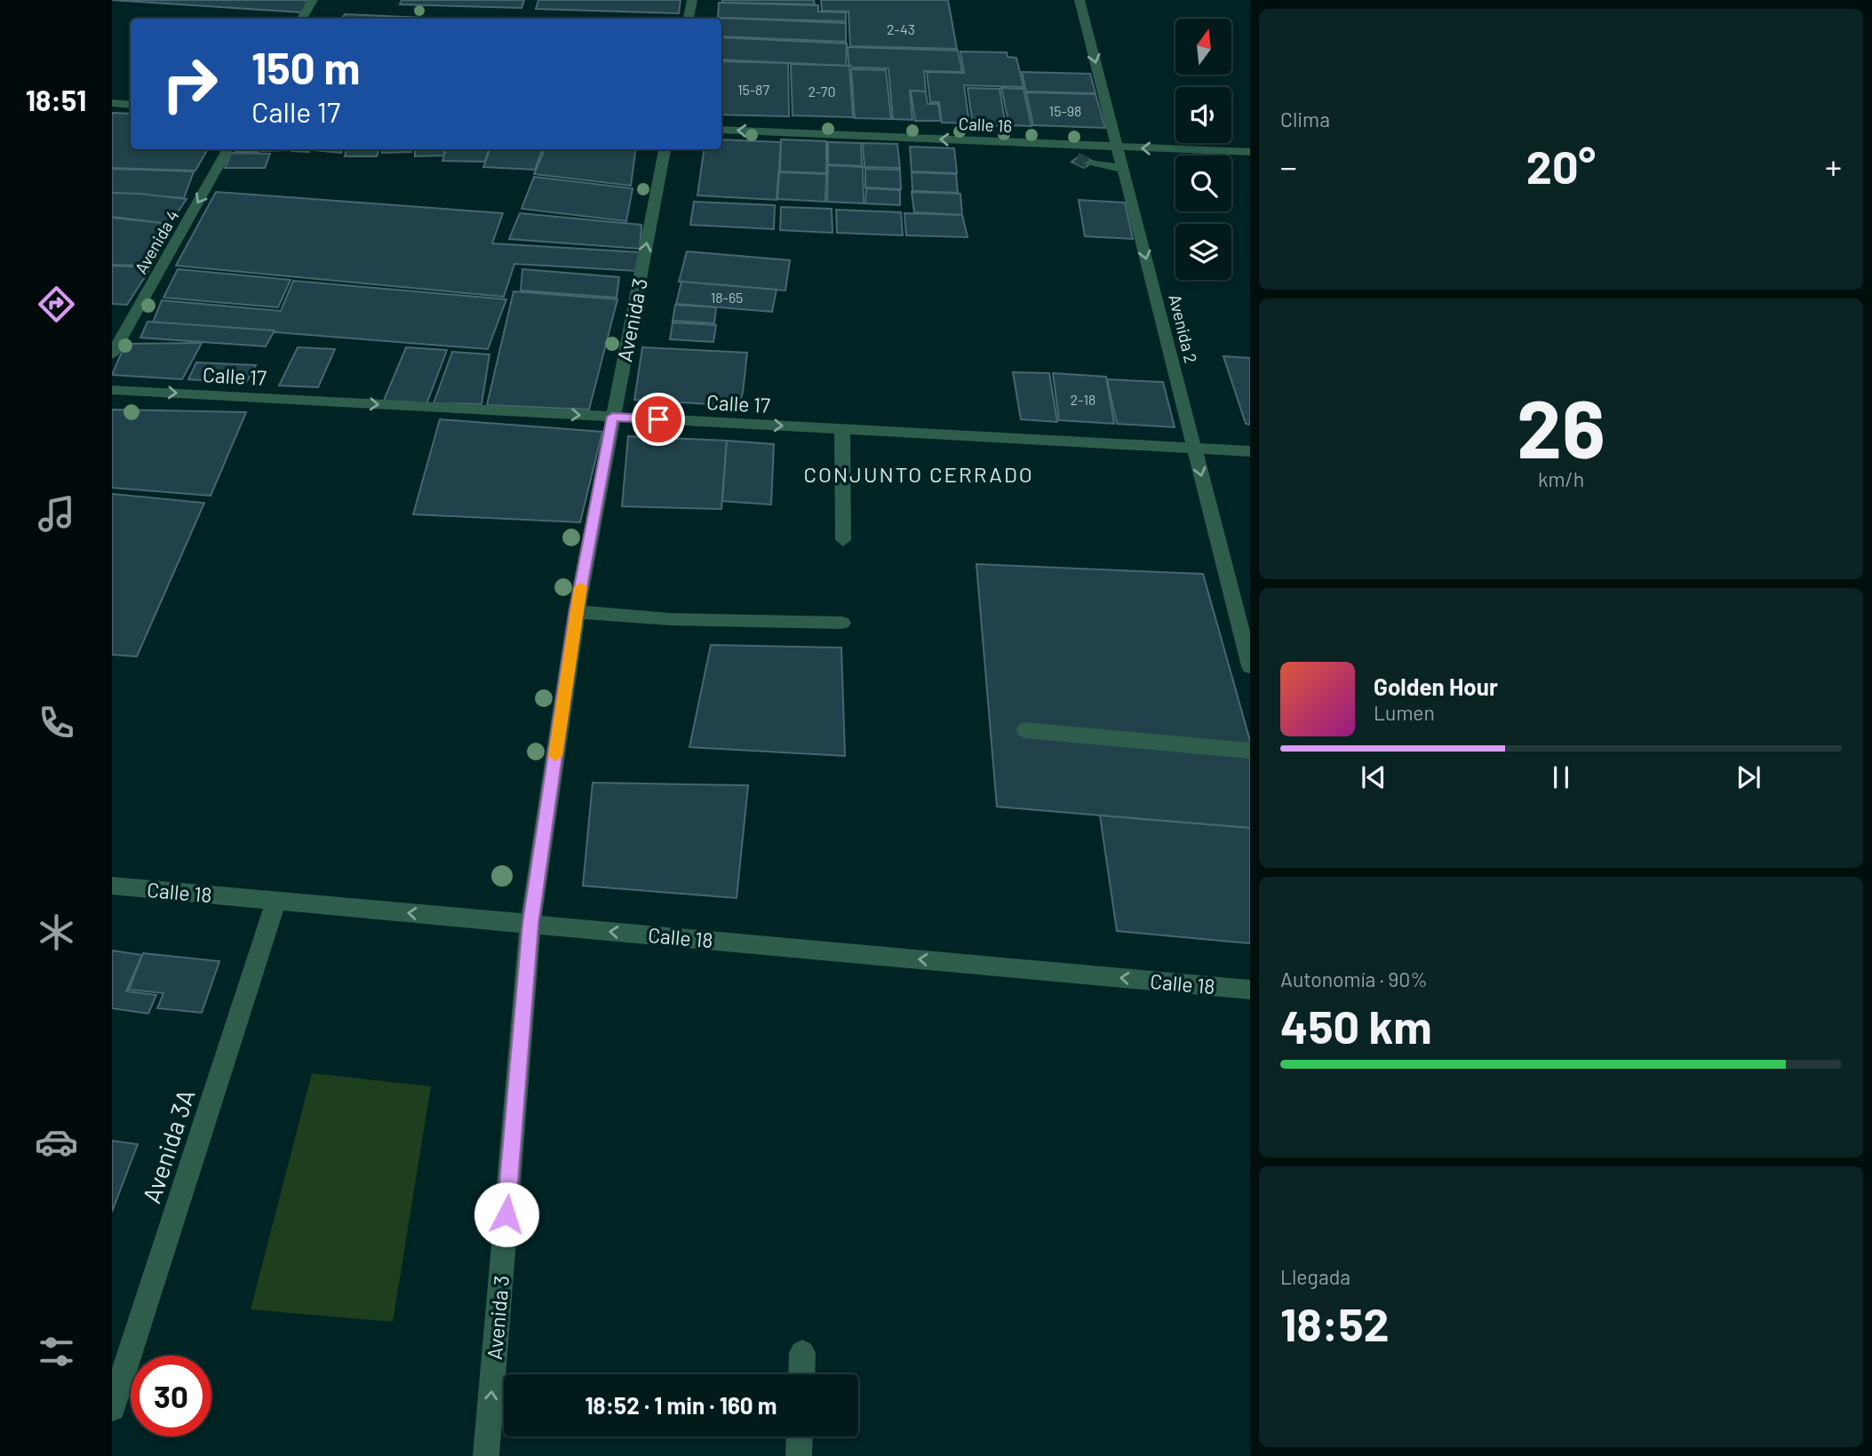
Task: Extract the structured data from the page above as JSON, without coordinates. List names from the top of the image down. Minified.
{"streets":{"street":["Calle 16","Avenida 4","Avenida 3","Avenida 2","Calle 17","Calle 18","Avenida 3A"]},"crossings":[["Calle 16","Avenida 2"],["Avenida 3","Calle 17"],["Avenida 3","Calle 18"],["Avenida 2","Calle 17"],["Calle 18","Avenida 3A"]],"one_way":["Calle 16","Avenida 4","Avenida 3","Avenida 2","Calle 17","Calle 18"],"districts":["CONJUNTO CERRADO"],"house_numbers":["2-43","15-87","2-70","15-98","18-65","2-18"],"north":"top","page":{"tabs":"18:51","tile":["Clima",["26","km/h"],["Autonomía · 90%","450 km"],["Llegada","18:52"]],"turn":["150 m","Calle 17"],"heat":["−","20°","+"],"song":["Golden Hour","Lumen"],"limit":"30","trip":"18:52 · 1 min · 160 m"}}
